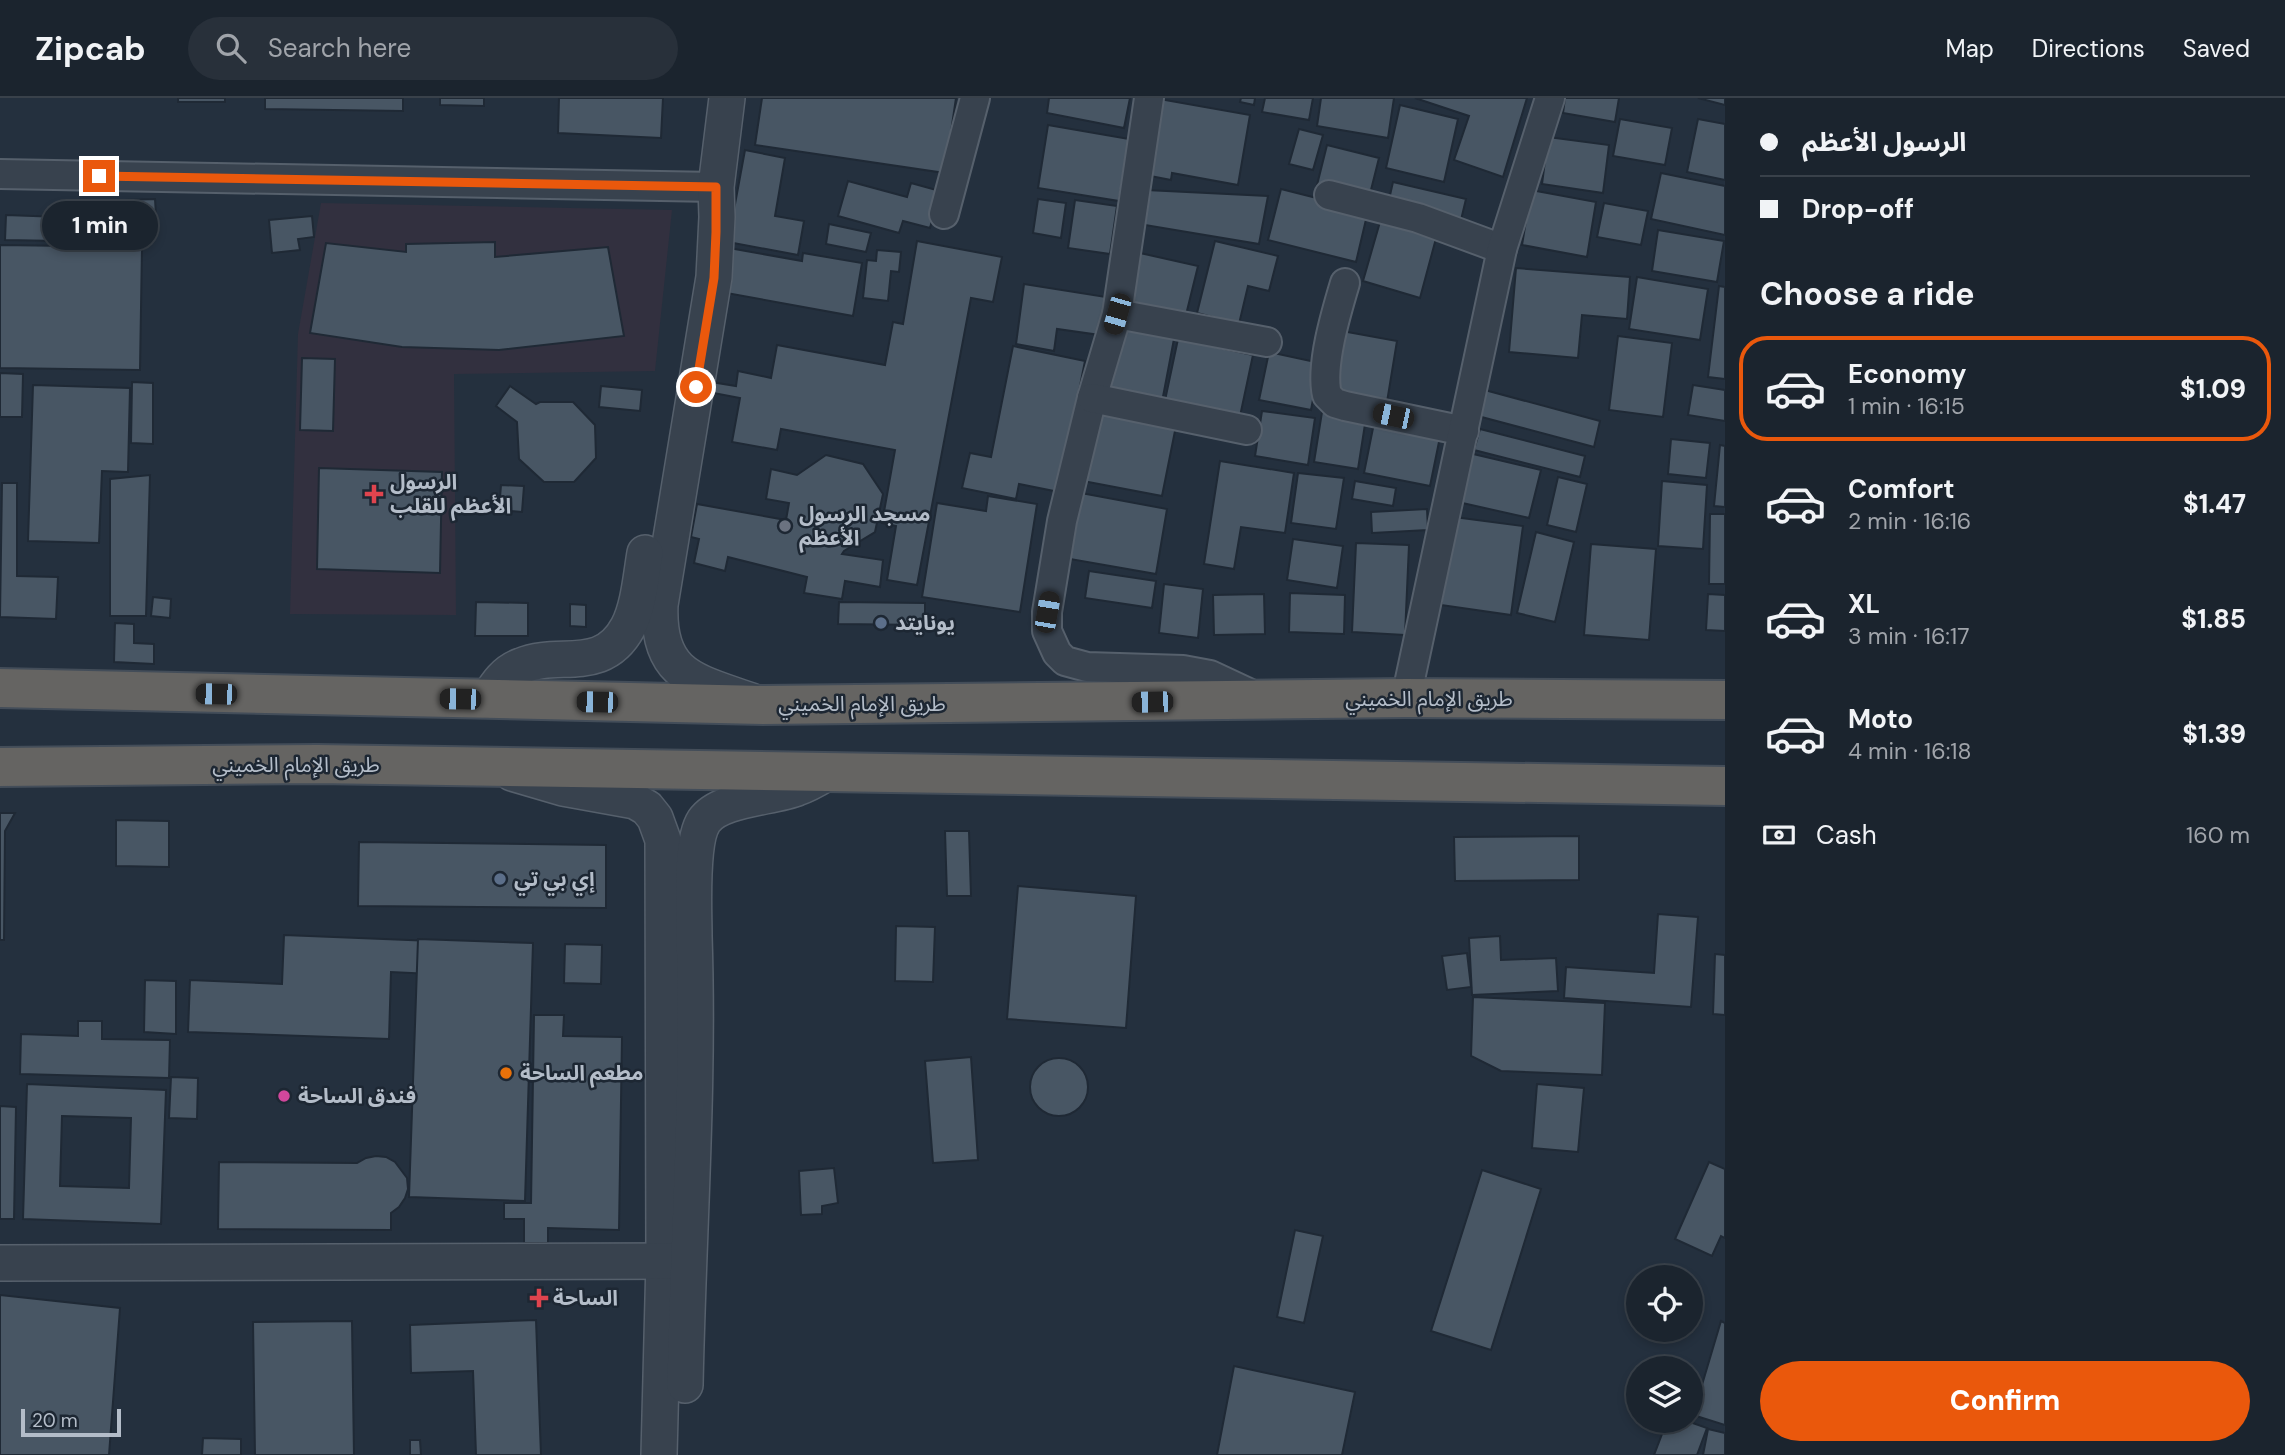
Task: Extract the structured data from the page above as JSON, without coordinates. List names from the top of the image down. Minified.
{"streets":{"highway":["طريق الإمام الخميني"]},"places":{"health":["الرسول الأعظم للقلب","الساحة"],"other":["مسجد الرسول الأعظم","يونايتد","إي بي تي","مطعم الساحة","فندق الساحة"]},"scale_bar":"20 m","page":{"header":"Zipcab","search":"Search here","nav":["Map","Directions","Saved"],"banner":["الرسول الأعظم","Drop-off"],"bubble":"1 min","heading":"Choose a ride","list":[{"name":"Economy","note":"1 min · 16:15","value":"$1.09"},{"name":"Comfort","note":"2 min · 16:16","value":"$1.47"},{"name":"XL","note":"3 min · 16:17","value":"$1.85"},{"name":"Moto","note":"4 min · 16:18","value":"$1.39"}],"pay":["Cash","160 m"],"buttons":"Confirm","scale":"20 m"}}
